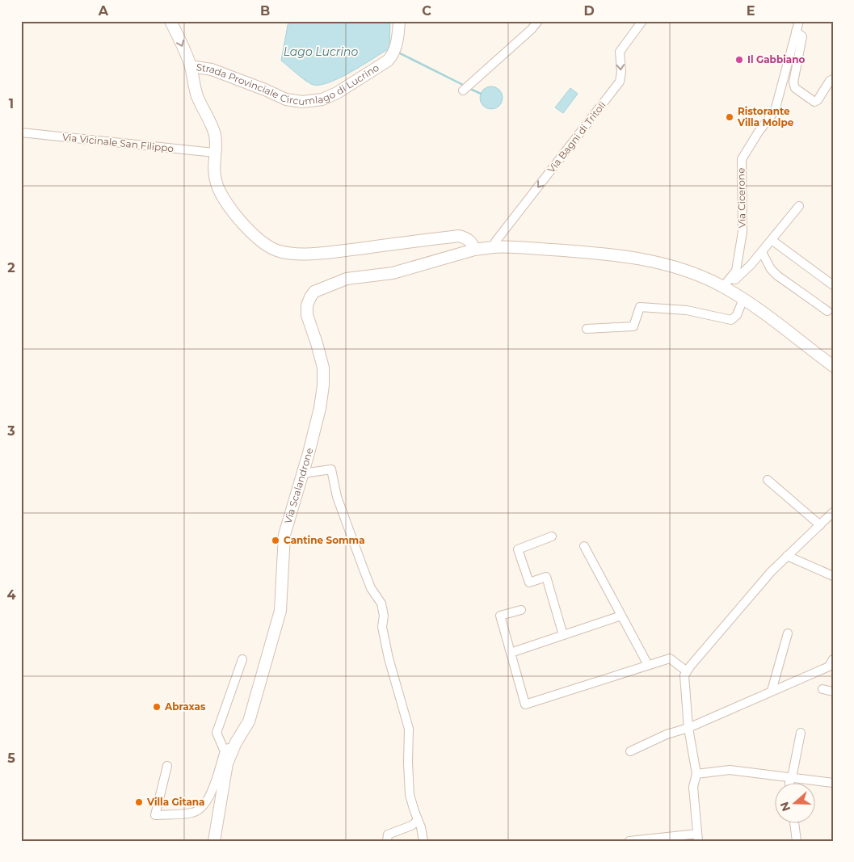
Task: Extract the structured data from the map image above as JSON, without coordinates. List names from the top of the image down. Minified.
{"streets":{"street":["Strada Provinciale Circumlago di Lucrino","Via Bagni di Tritoli","Via Vicinale San Filippo","Via Cicerone","Via Scalandrone"]},"one_way":["Via Bagni di Tritoli"],"water":["Lago Lucrino"],"places":["Il Gabbiano","Ristorante Villa Molpe","Cantine Somma","Abraxas","Villa Gitana"],"north":"left","grid":{"columns":["A","B","C","D","E"],"rows":["1","2","3","4","5"]}}
